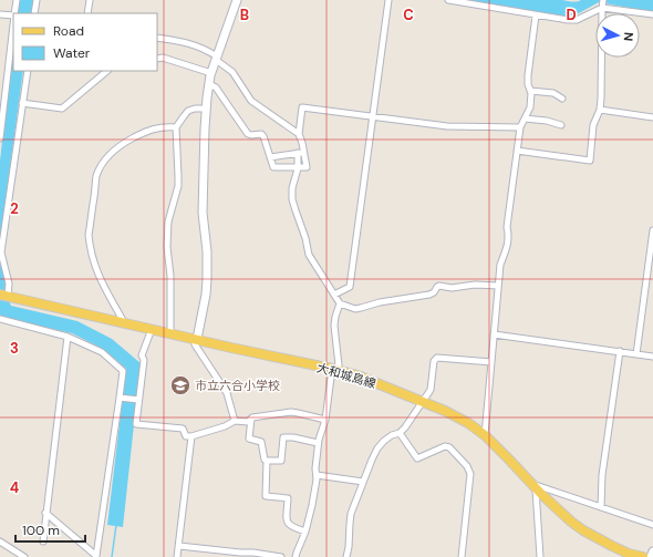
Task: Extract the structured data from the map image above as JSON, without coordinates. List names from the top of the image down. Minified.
{"streets":{"main road":["大和城島線"]},"places":{"school or university":["市立六合小学校"]},"legend":["Road","Water"],"scale_bar":"100 m","north":"right","grid":{"columns":["B","C","D"],"rows":["2","3","4"]}}
